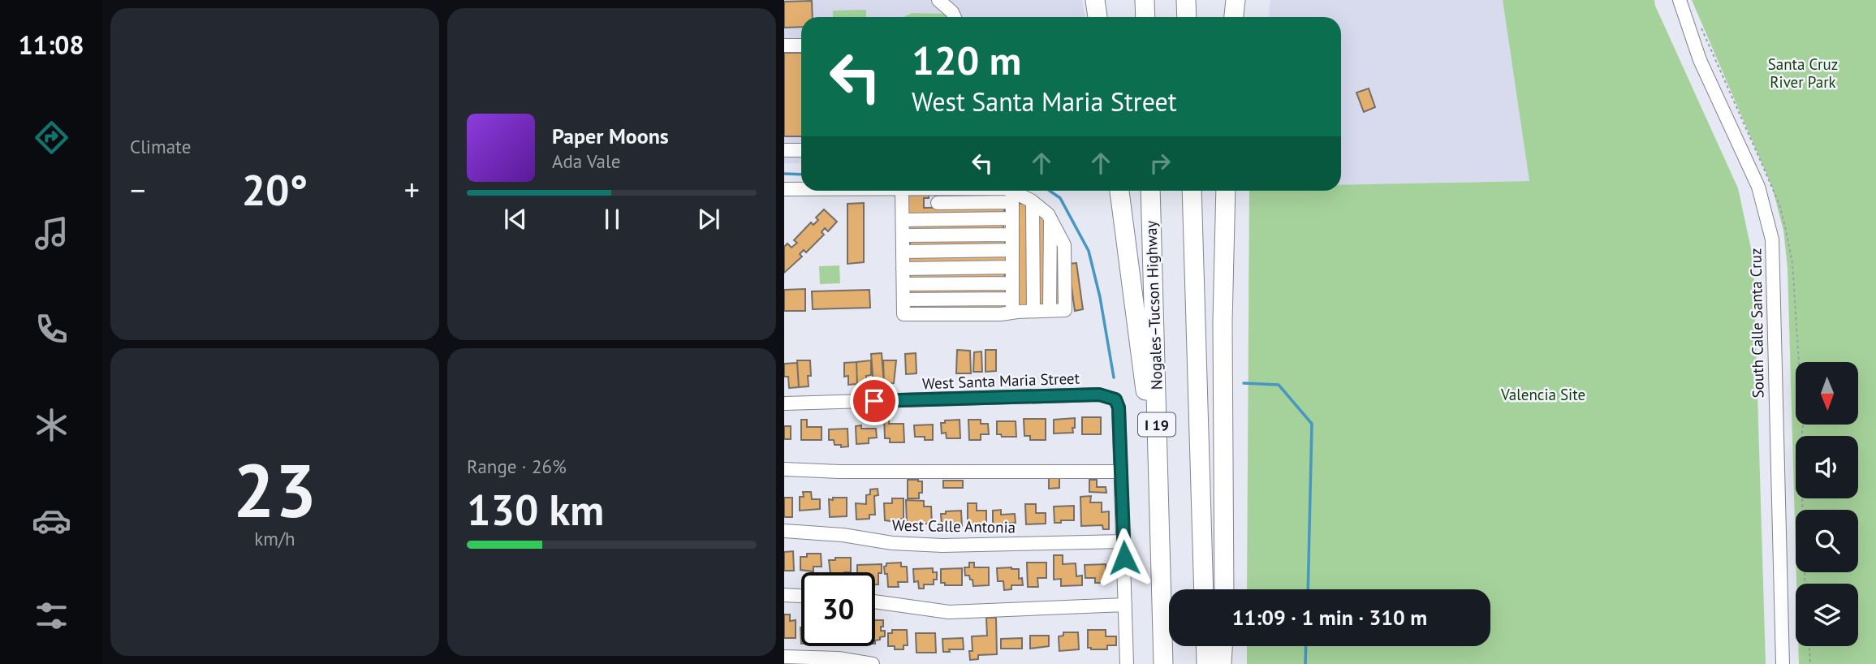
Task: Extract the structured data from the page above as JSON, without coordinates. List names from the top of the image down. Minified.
{"streets":{"highway":["Nogales–Tucson Highway","I 19"],"street":["South Calle Santa Cruz","West Santa Maria Street","West Calle Antonia"]},"parks":["Santa Cruz River Park","Valencia Site"],"north":"bottom","page":{"tabs":"11:08","tile":["Climate",["23","km/h"],["Range · 26%","130 km"]],"turn":["120 m","West Santa Maria Street"],"song":["Paper Moons","Ada Vale"],"heat":["−","20°","+"],"limit":"30","trip":"11:09 · 1 min · 310 m"}}
